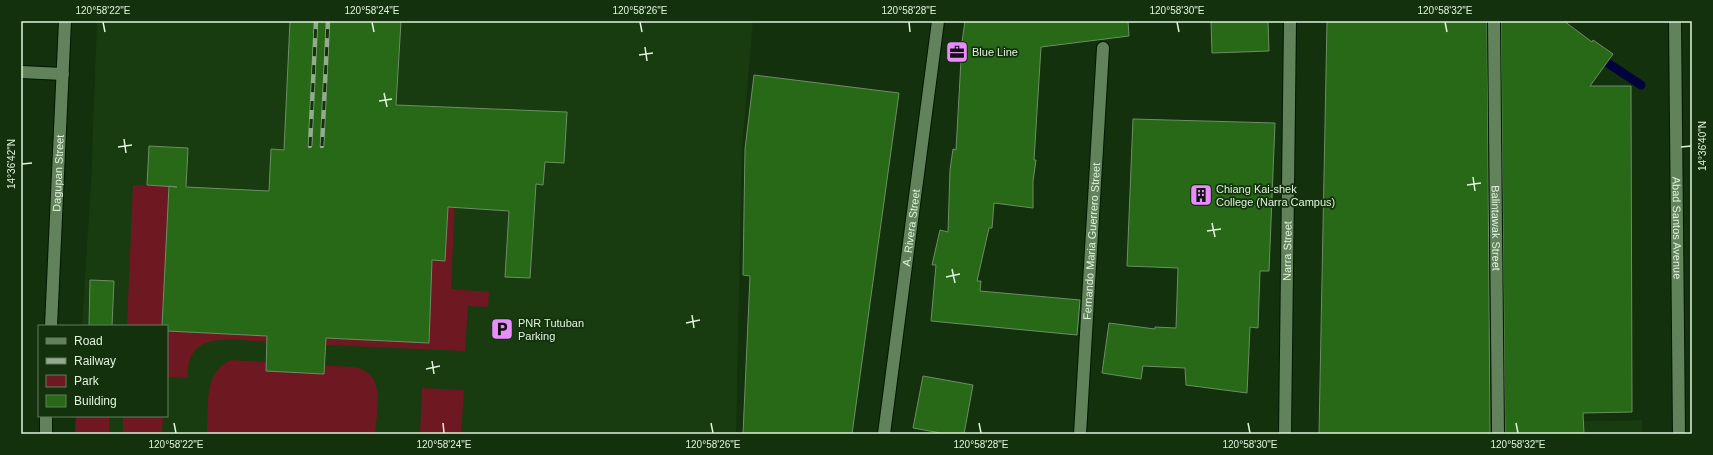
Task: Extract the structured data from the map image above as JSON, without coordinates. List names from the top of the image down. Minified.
{"streets":{"street":["Dagupan Street","A. Rivera Street","Balintawak Street","Abad Santos Avenue","Fernando Maria Guerrero Street","Narra Street"]},"places":{"office":["Blue Line"],"building":["Chiang Kai-shek College (Narra Campus)"],"parking":["PNR Tutuban Parking"]},"legend":["Road","Railway","Park","Building"],"coordinates":["120°58'22\"E","120°58'24\"E","120°58'26\"E","120°58'28\"E","120°58'30\"E","120°58'32\"E","14°36'40\"N","14°36'42\"N"]}
